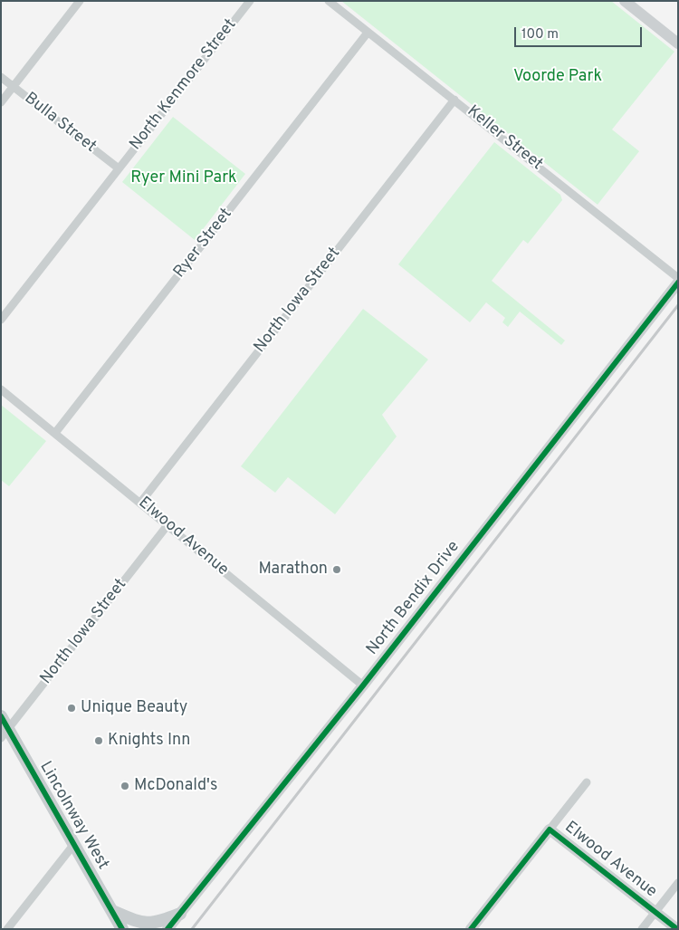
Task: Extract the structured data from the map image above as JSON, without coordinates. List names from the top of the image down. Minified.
{"streets":{"main road":["Lincolnway West"],"street":["North Kenmore Street","Bulla Street","Keller Street","Ryer Street","North Iowa Street","Elwood Avenue","North Bendix Drive"]},"crossings":[["North Kenmore Street","Bulla Street"],["Keller Street","Ryer Street"],["Keller Street","North Iowa Street"],["Ryer Street","Elwood Avenue"],["North Iowa Street","Elwood Avenue"],["North Iowa Street","Lincolnway West"],["Elwood Avenue","North Bendix Drive"]],"parks":["Voorde Park","Ryer Mini Park"],"places":["Marathon","Unique Beauty","Knights Inn","McDonald's"],"scale_bar":"100 m"}
